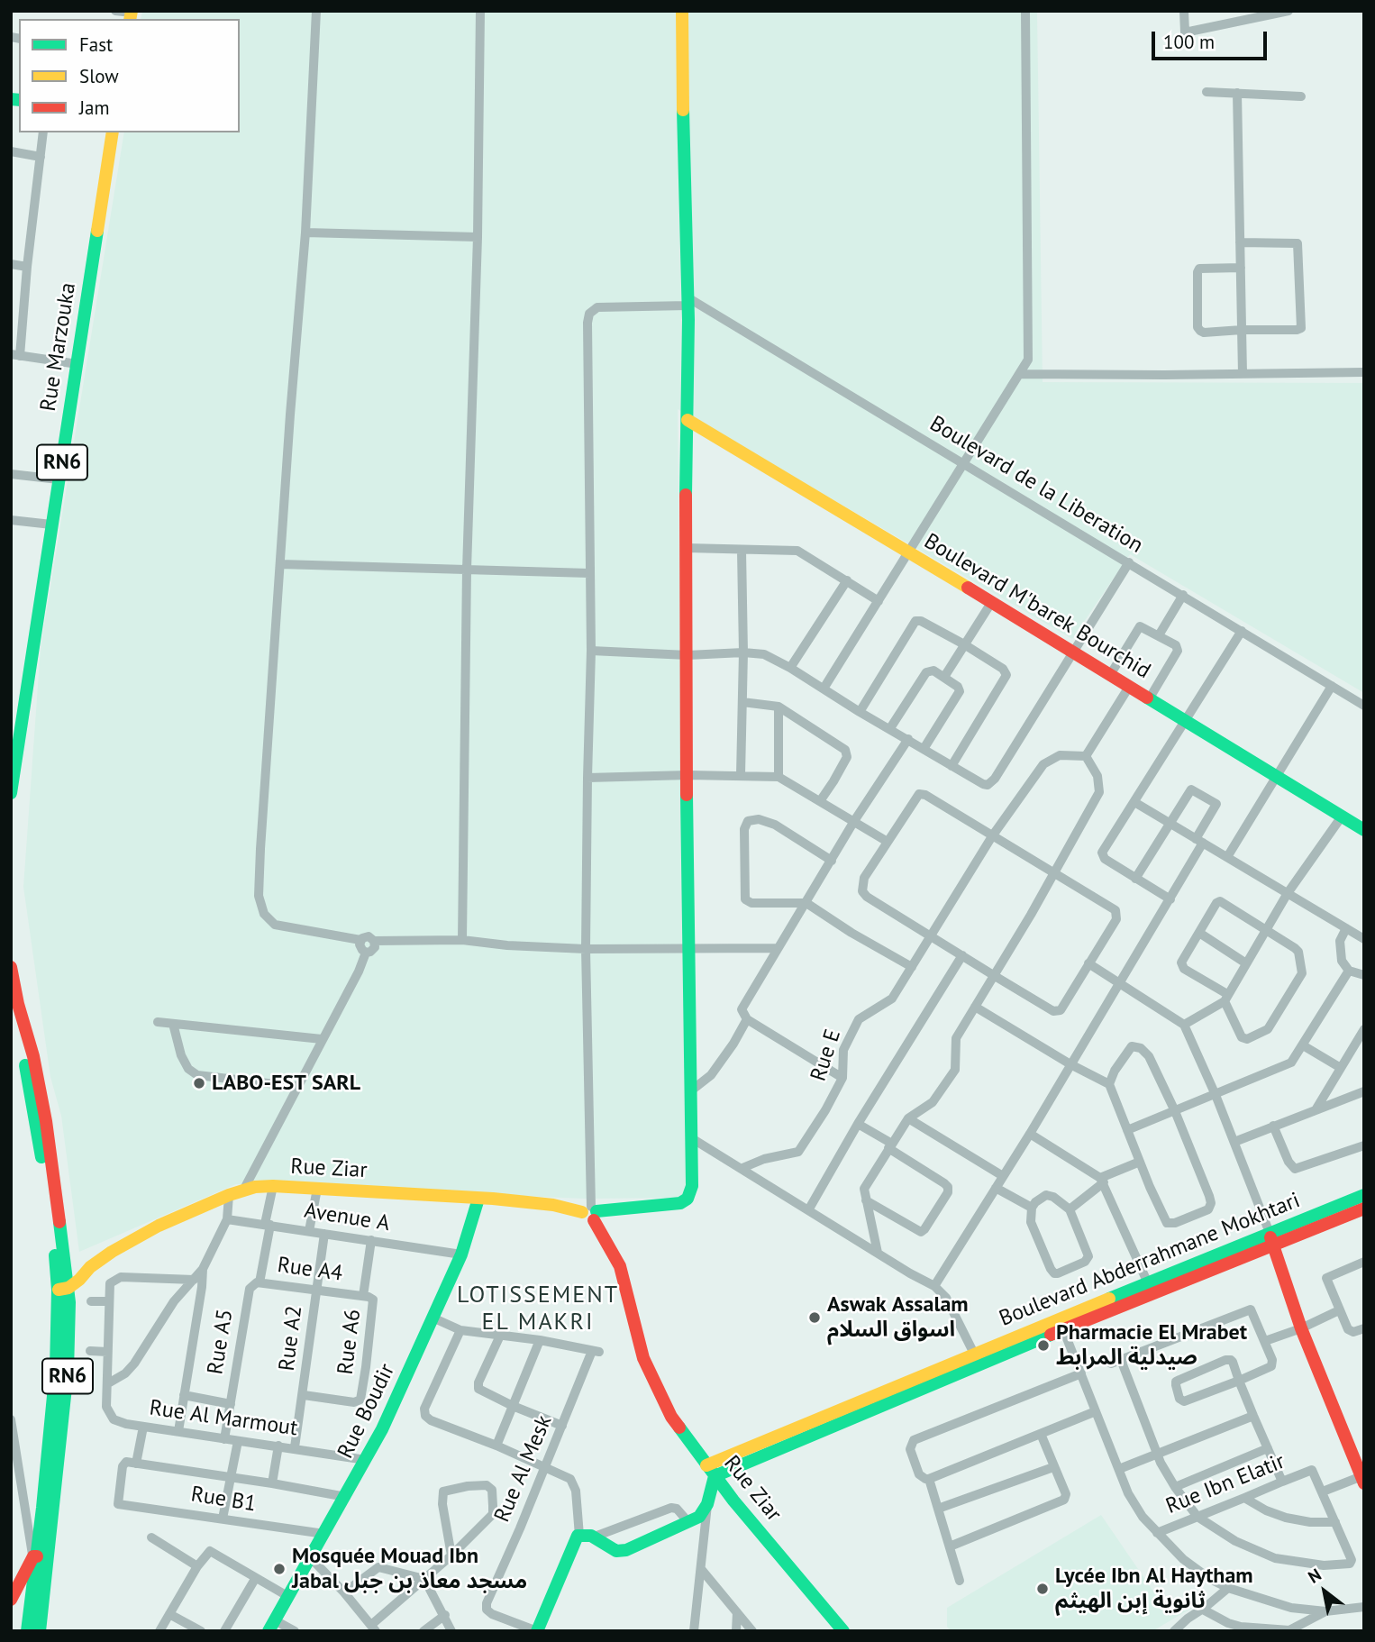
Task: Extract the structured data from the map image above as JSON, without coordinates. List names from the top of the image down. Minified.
{"streets":{"main road":["Rue Marzouka","RN6","Boulevard M'barek Bourchid","Rue Ziar","Boulevard Abderrahmane Mokhtari","Rue Boudir"],"street":["Boulevard de la Liberation","Rue E","Avenue A","Rue A4","Rue A2","Rue A5","Rue A6","Rue Al Marmout","Rue Al Mesk","Rue Ibn Elatir","Rue B1"]},"crossings":[["RN6","Rue Ziar"],["Rue Ziar","Boulevard Abderrahmane Mokhtari"],["Rue Ziar","Rue Boudir"],["Avenue A","Rue A2"],["Avenue A","Rue A6"],["Avenue A","Rue Boudir"],["Rue A4","Rue A2"],["Rue A4","Rue A5"],["Rue A4","Rue A6"],["Rue A2","Rue A6"],["Rue A2","Rue Al Marmout"],["Rue A5","Rue Al Marmout"],["Rue Boudir","Rue Al Marmout"],["Rue Boudir","Rue B1"]],"districts":["LOTISSEMENT EL MAKRI"],"places":["LABO-EST SARL","Aswak Assalam اسواق السلام","Pharmacie El Mrabet صيدلية المرابط","Mosquée Mouad Ibn Jabal مسجد معاذ بن جبل","Lycée Ibn Al Haytham ثانوية إبن الهيثم"],"legend":["Fast","Slow","Jam"],"scale_bar":"100 m","north":"top left"}
